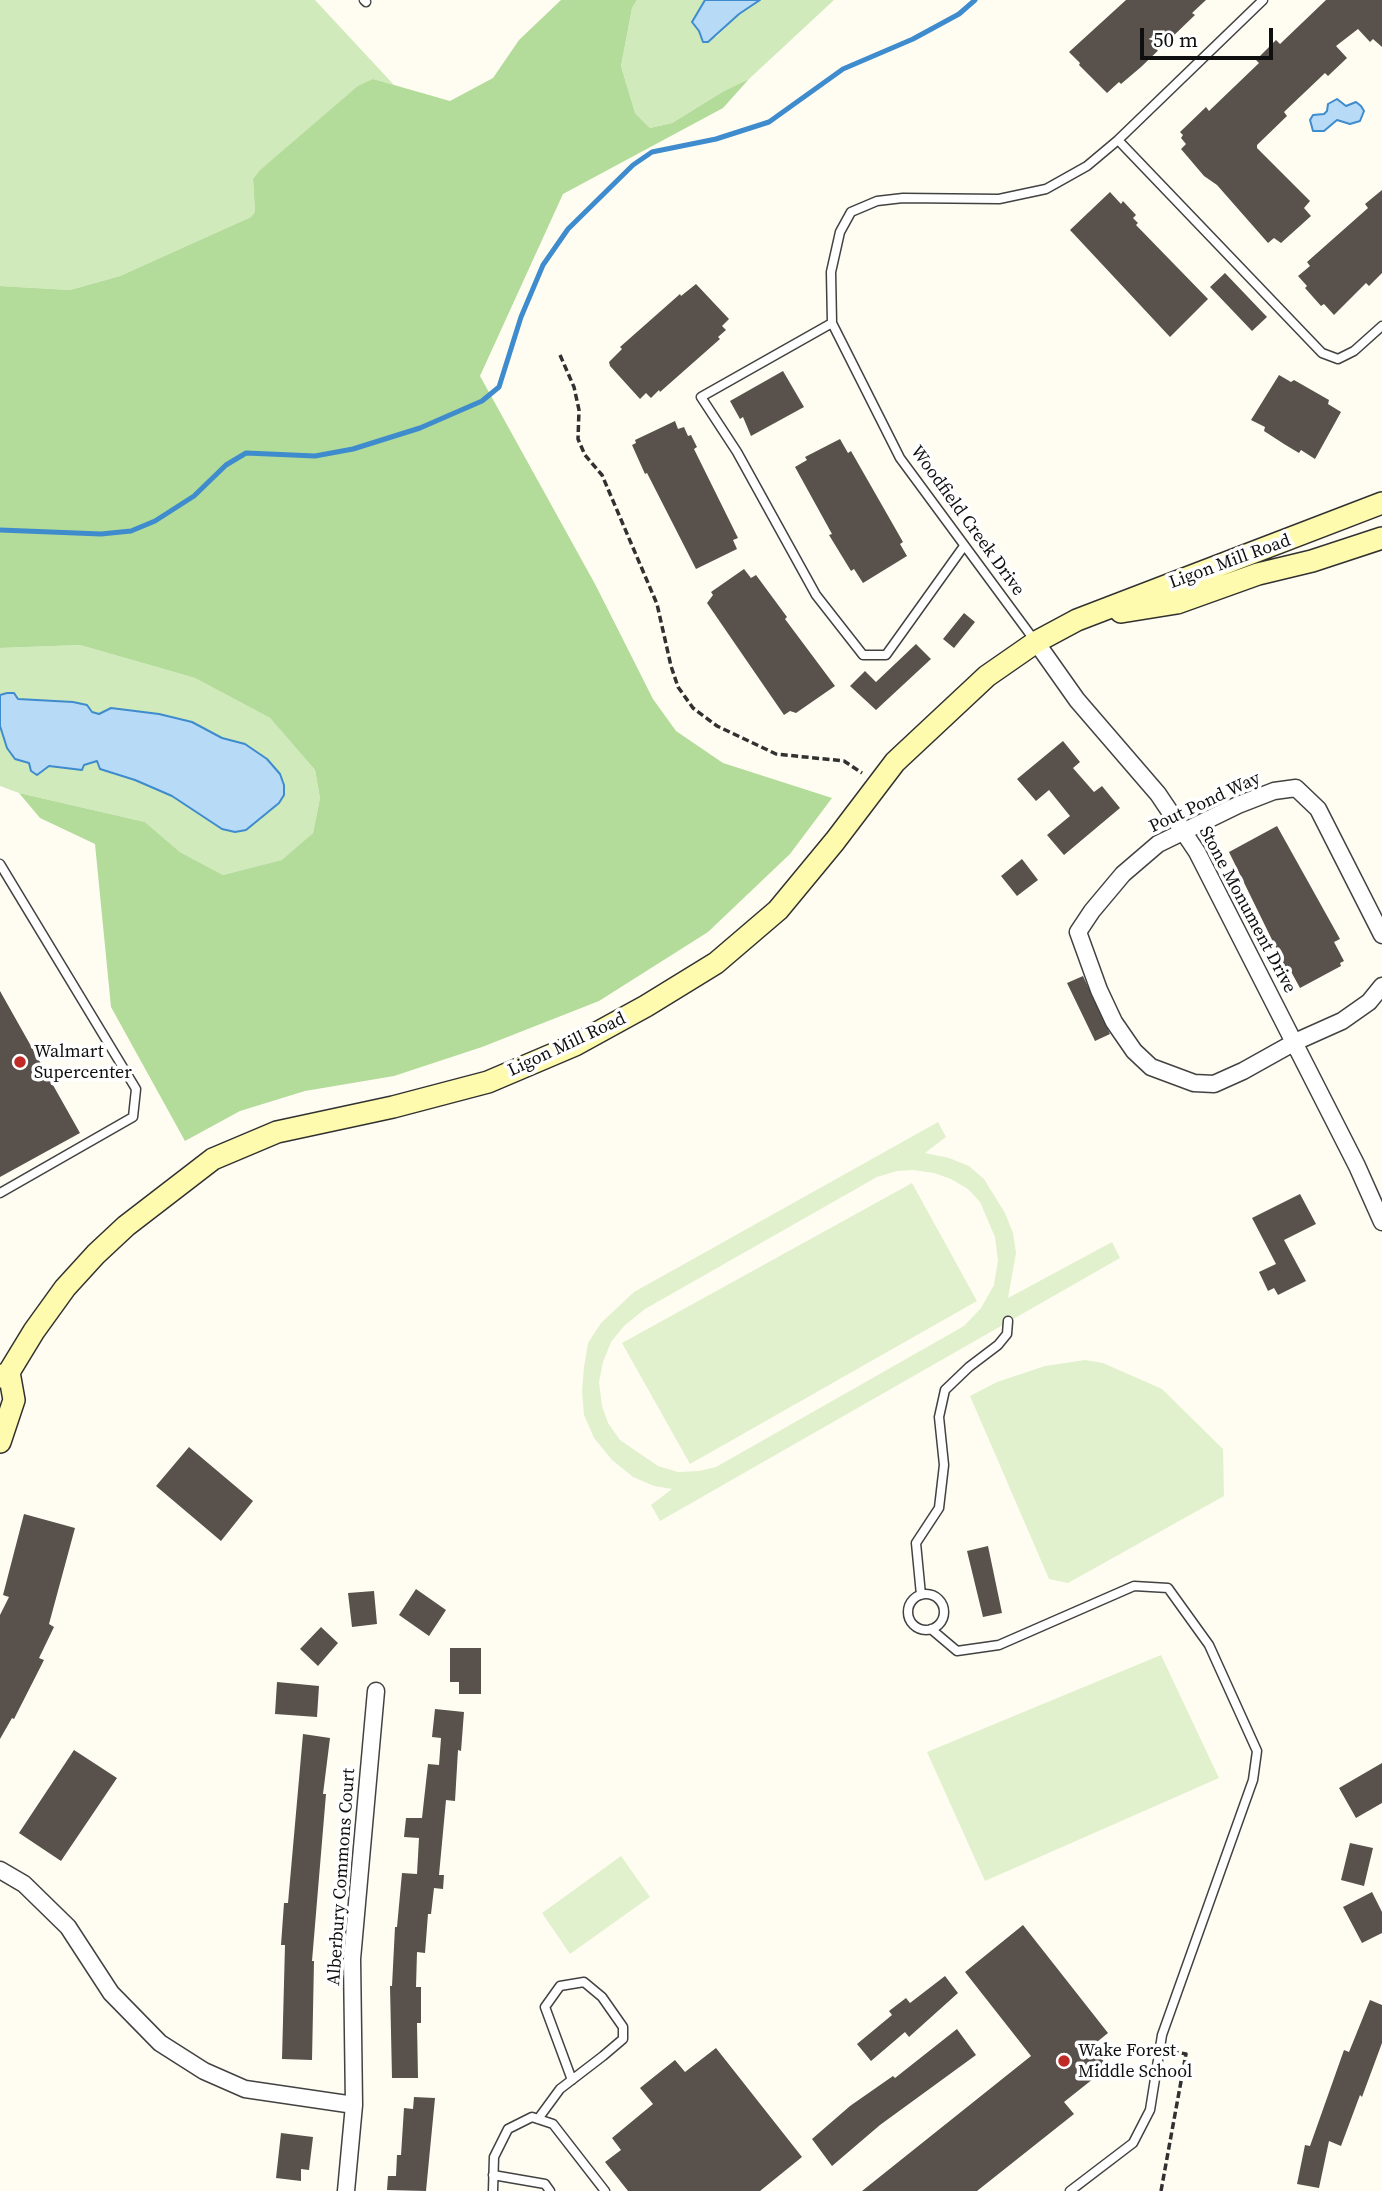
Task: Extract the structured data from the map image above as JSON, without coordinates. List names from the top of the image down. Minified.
{"streets":{"main road":["Ligon Mill Road"],"street":["Pout Pond Way","Stone Monument Drive","Alberbury Commons Court"],"lane":["Woodfield Creek Drive"]},"crossings":[["Woodfield Creek Drive","Ligon Mill Road"],["Woodfield Creek Drive","Stone Monument Drive"],["Ligon Mill Road","Stone Monument Drive"],["Pout Pond Way","Stone Monument Drive"]],"places":["Walmart Supercenter","Wake Forest Middle School"],"scale_bar":"50 m"}
